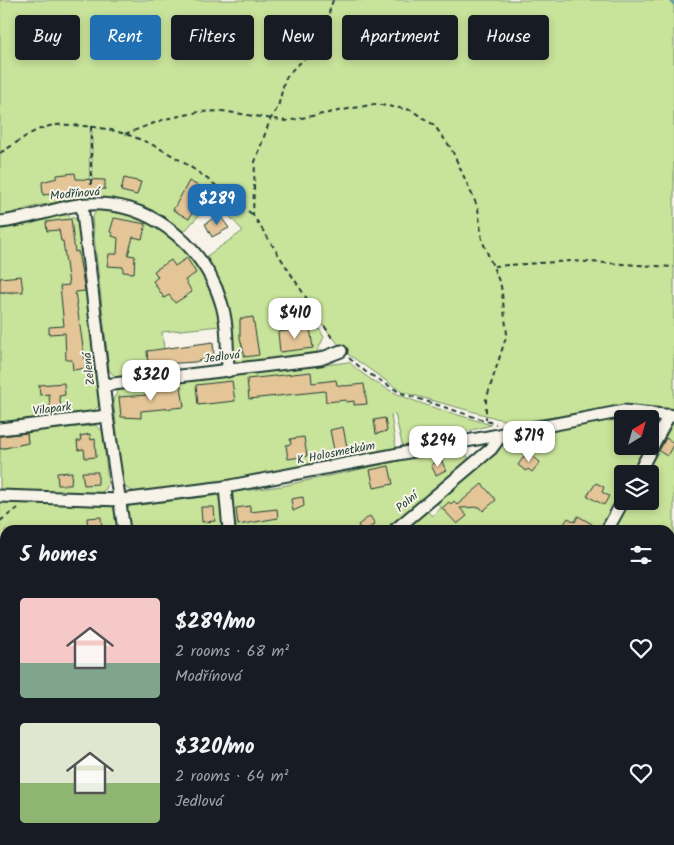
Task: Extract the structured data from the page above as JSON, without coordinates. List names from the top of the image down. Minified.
{"streets":{"street":["Modřínová","Jedlová","Zelená","Vilapark","K Holosmetkům","Polní"]},"crossings":[["Modřínová","Jedlová"],["Modřínová","Zelená"],["Jedlová","Zelená"],["Zelená","Vilapark"],["Zelená","K Holosmetkům"],["K Holosmetkům","Polní"]],"north":"top right","page":{"chip":["Buy","Rent","Filters","New","Apartment","House"],"price":["$289","$410","$320","$719","$294"],"heading":"5 homes","list":[{"name":"$289/mo","note":"2 rooms · 68 m² · Modřínová"},{"name":"$320/mo","note":"2 rooms · 64 m² · Jedlová"}]}}
